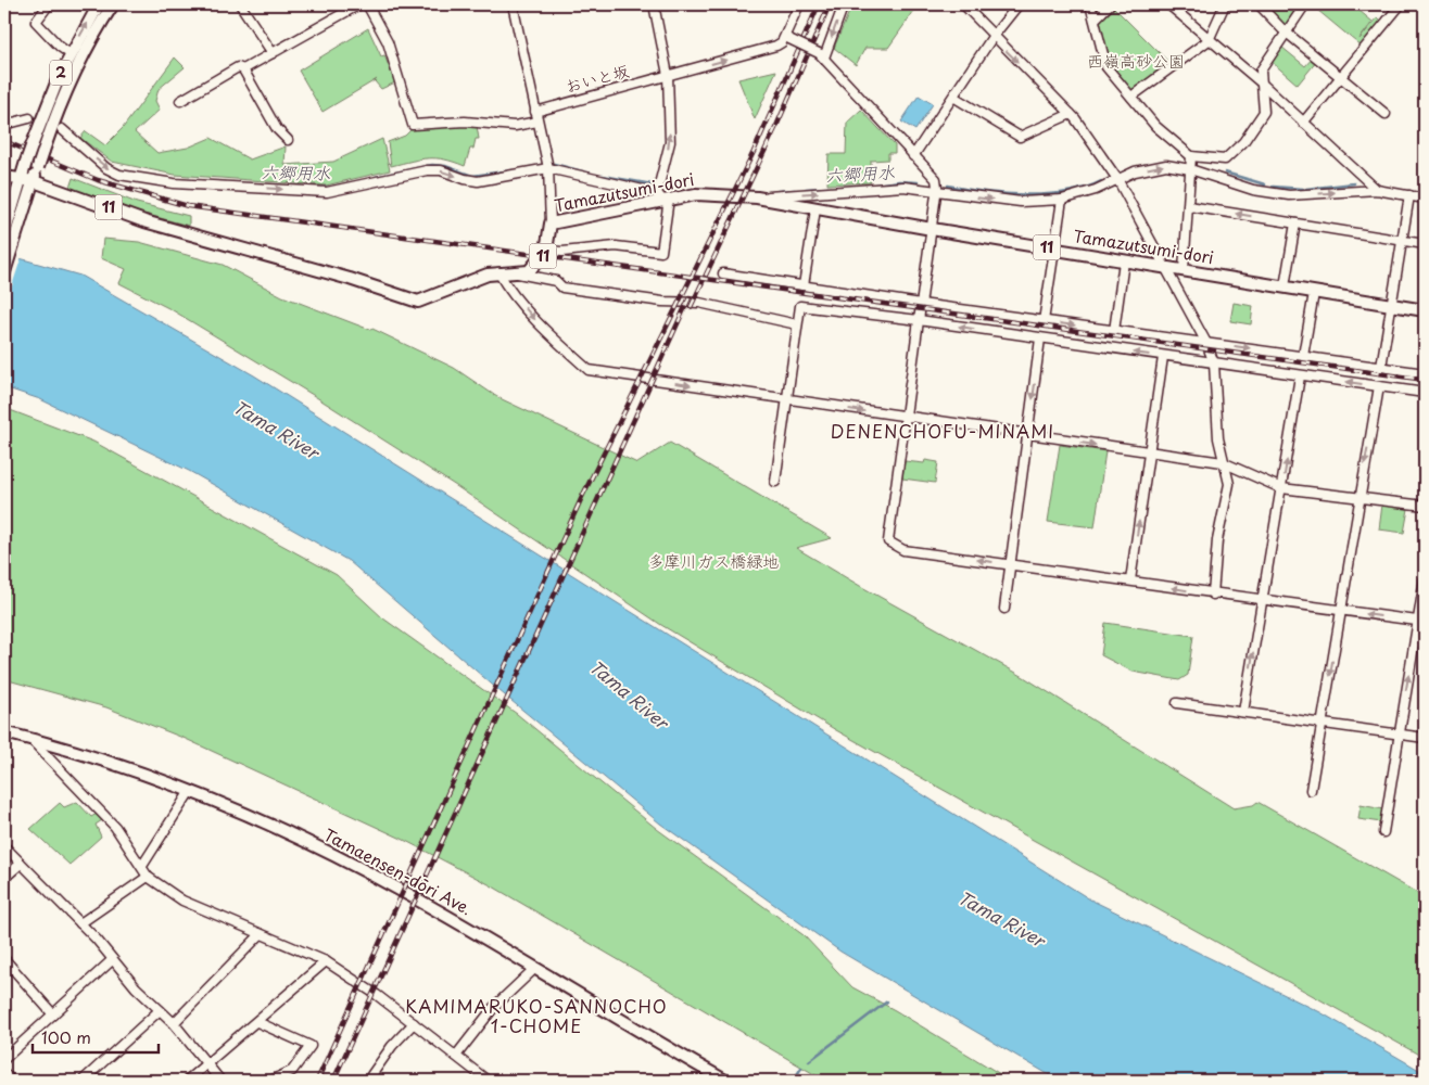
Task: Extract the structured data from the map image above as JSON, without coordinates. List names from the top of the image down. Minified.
{"streets":{"main road":["2","Tamazutsumi-dori","11","Tamaensen-dōri Ave."],"street":["おいと坂"]},"crossings":[["2","11"],["Tamazutsumi-dori","11"]],"one_way":["おいと坂"],"districts":["DENENCHOFU-MINAMI","KAMIMARUKO-SANNOCHO 1-CHOME"],"water":["六郷用水","Tama River"],"parks":["西嶺高砂公園","多摩川ガス橋緑地"],"scale_bar":"100 m"}
